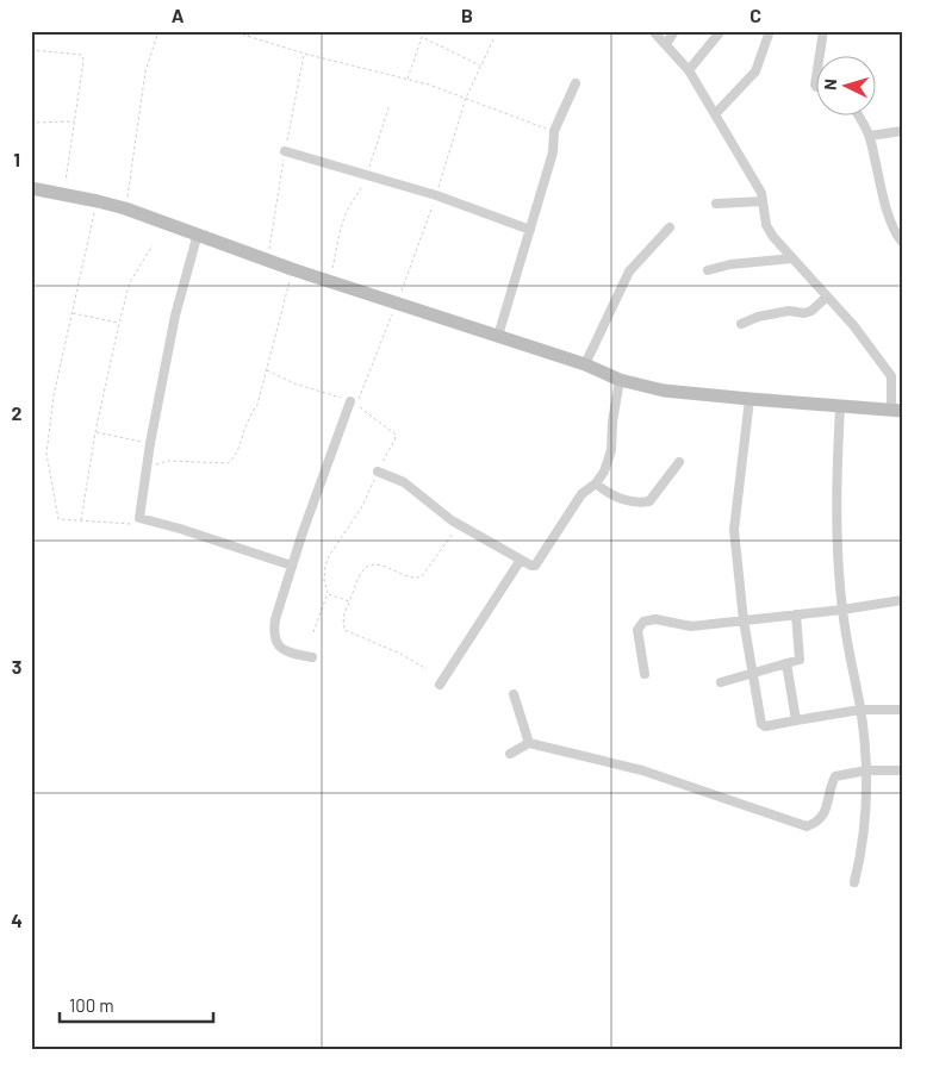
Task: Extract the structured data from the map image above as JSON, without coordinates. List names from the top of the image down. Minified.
{"scale_bar":"100 m","north":"left","grid":{"columns":["A","B","C"],"rows":["1","2","3","4"]}}
